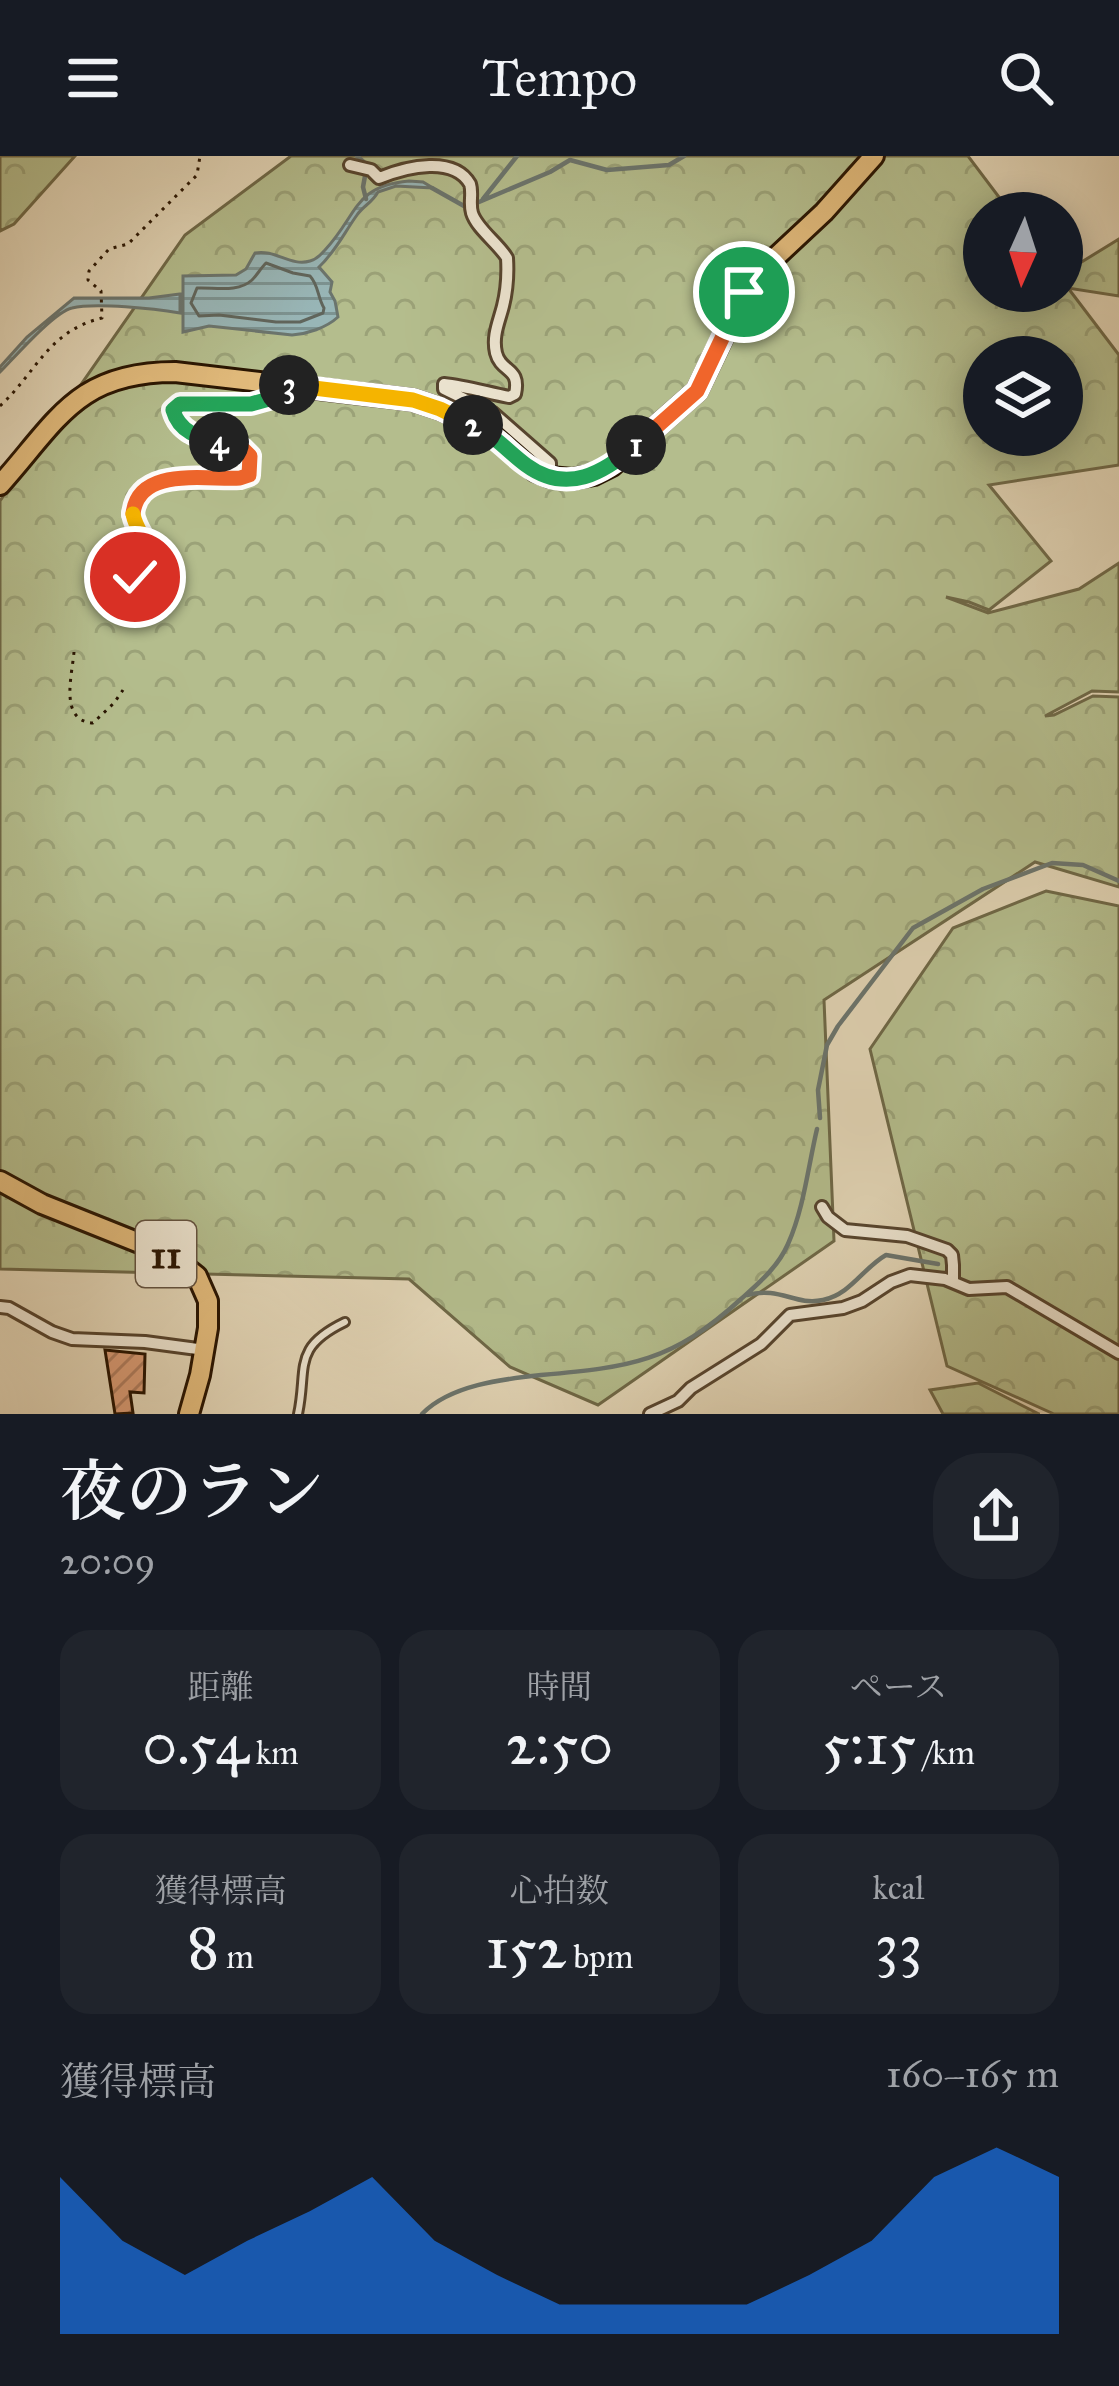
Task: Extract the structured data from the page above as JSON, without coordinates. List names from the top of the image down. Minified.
{"streets":{"main road":["11"]},"north":"bottom","page":{"header":"Tempo","pins":["3","2","4","1"],"heading":["夜のラン","20:09"],"stats":[["距離","0.54 km"],["時間","2:50"],["ペース","5:15 /km"],["獲得標高","8 m"],["心拍数","152 bpm"],["kcal","33"]],"chart":["獲得標高","160–165 m"]}}
